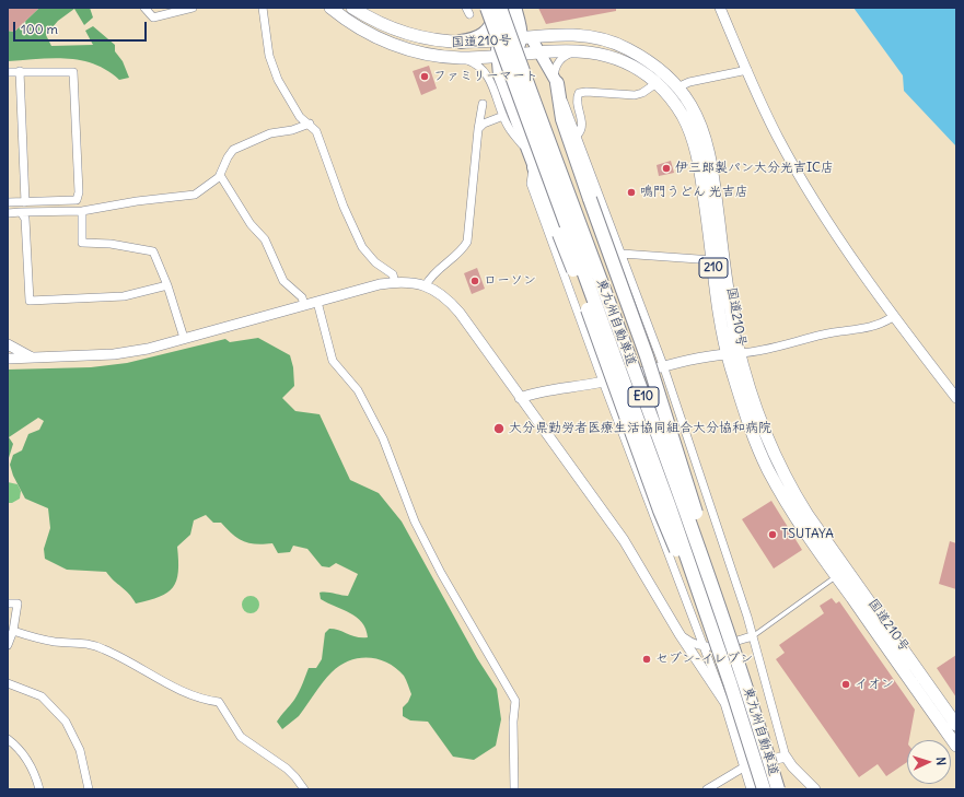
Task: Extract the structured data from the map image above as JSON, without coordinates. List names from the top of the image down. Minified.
{"streets":{"highway":["国道210号","210","東九州自動車道","E10"]},"places":["ファミリーマート","伊三郎製パン大分光吉IC店","鳴門うどん 光吉店","ローソン","大分県勤労者医療生活協同組合大分協和病院","TSUTAYA","セブン-イレブン","イオン"],"scale_bar":"100 m","north":"right"}
